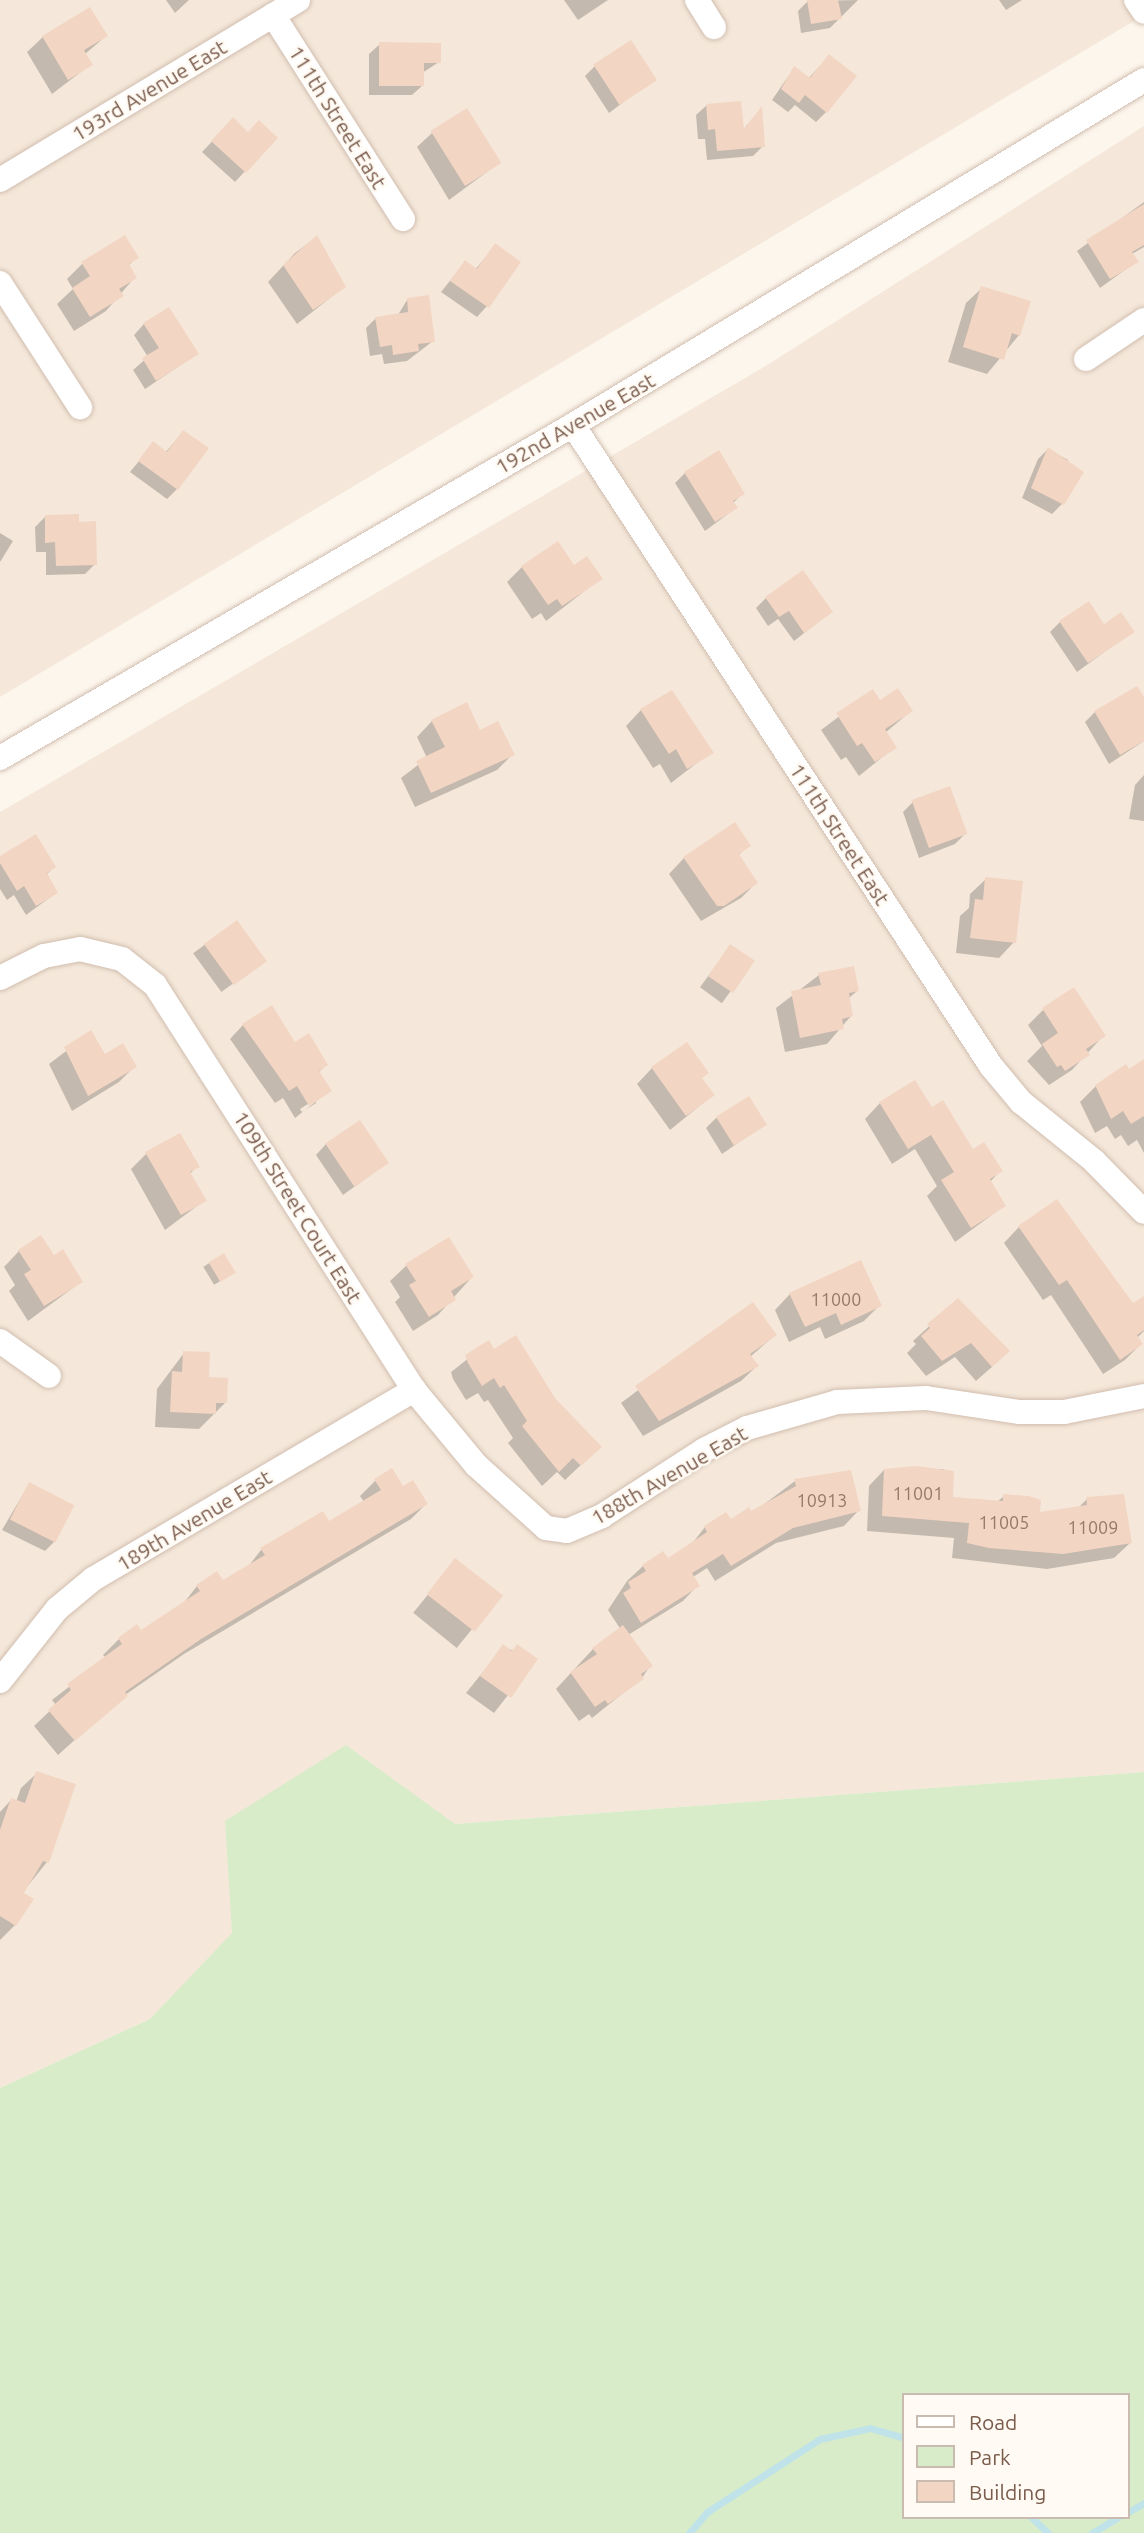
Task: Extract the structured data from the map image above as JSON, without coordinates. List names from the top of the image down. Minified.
{"streets":{"street":["193rd Avenue East","111th Street East","192nd Avenue East","109th Street Court East","188th Avenue East","189th Avenue East"]},"crossings":[["193rd Avenue East","111th Street East"],["111th Street East","192nd Avenue East"],["109th Street Court East","188th Avenue East"],["109th Street Court East","189th Avenue East"]],"house_numbers":["11000","11001","10913","11005","11009"],"legend":["Road","Park","Building"]}
